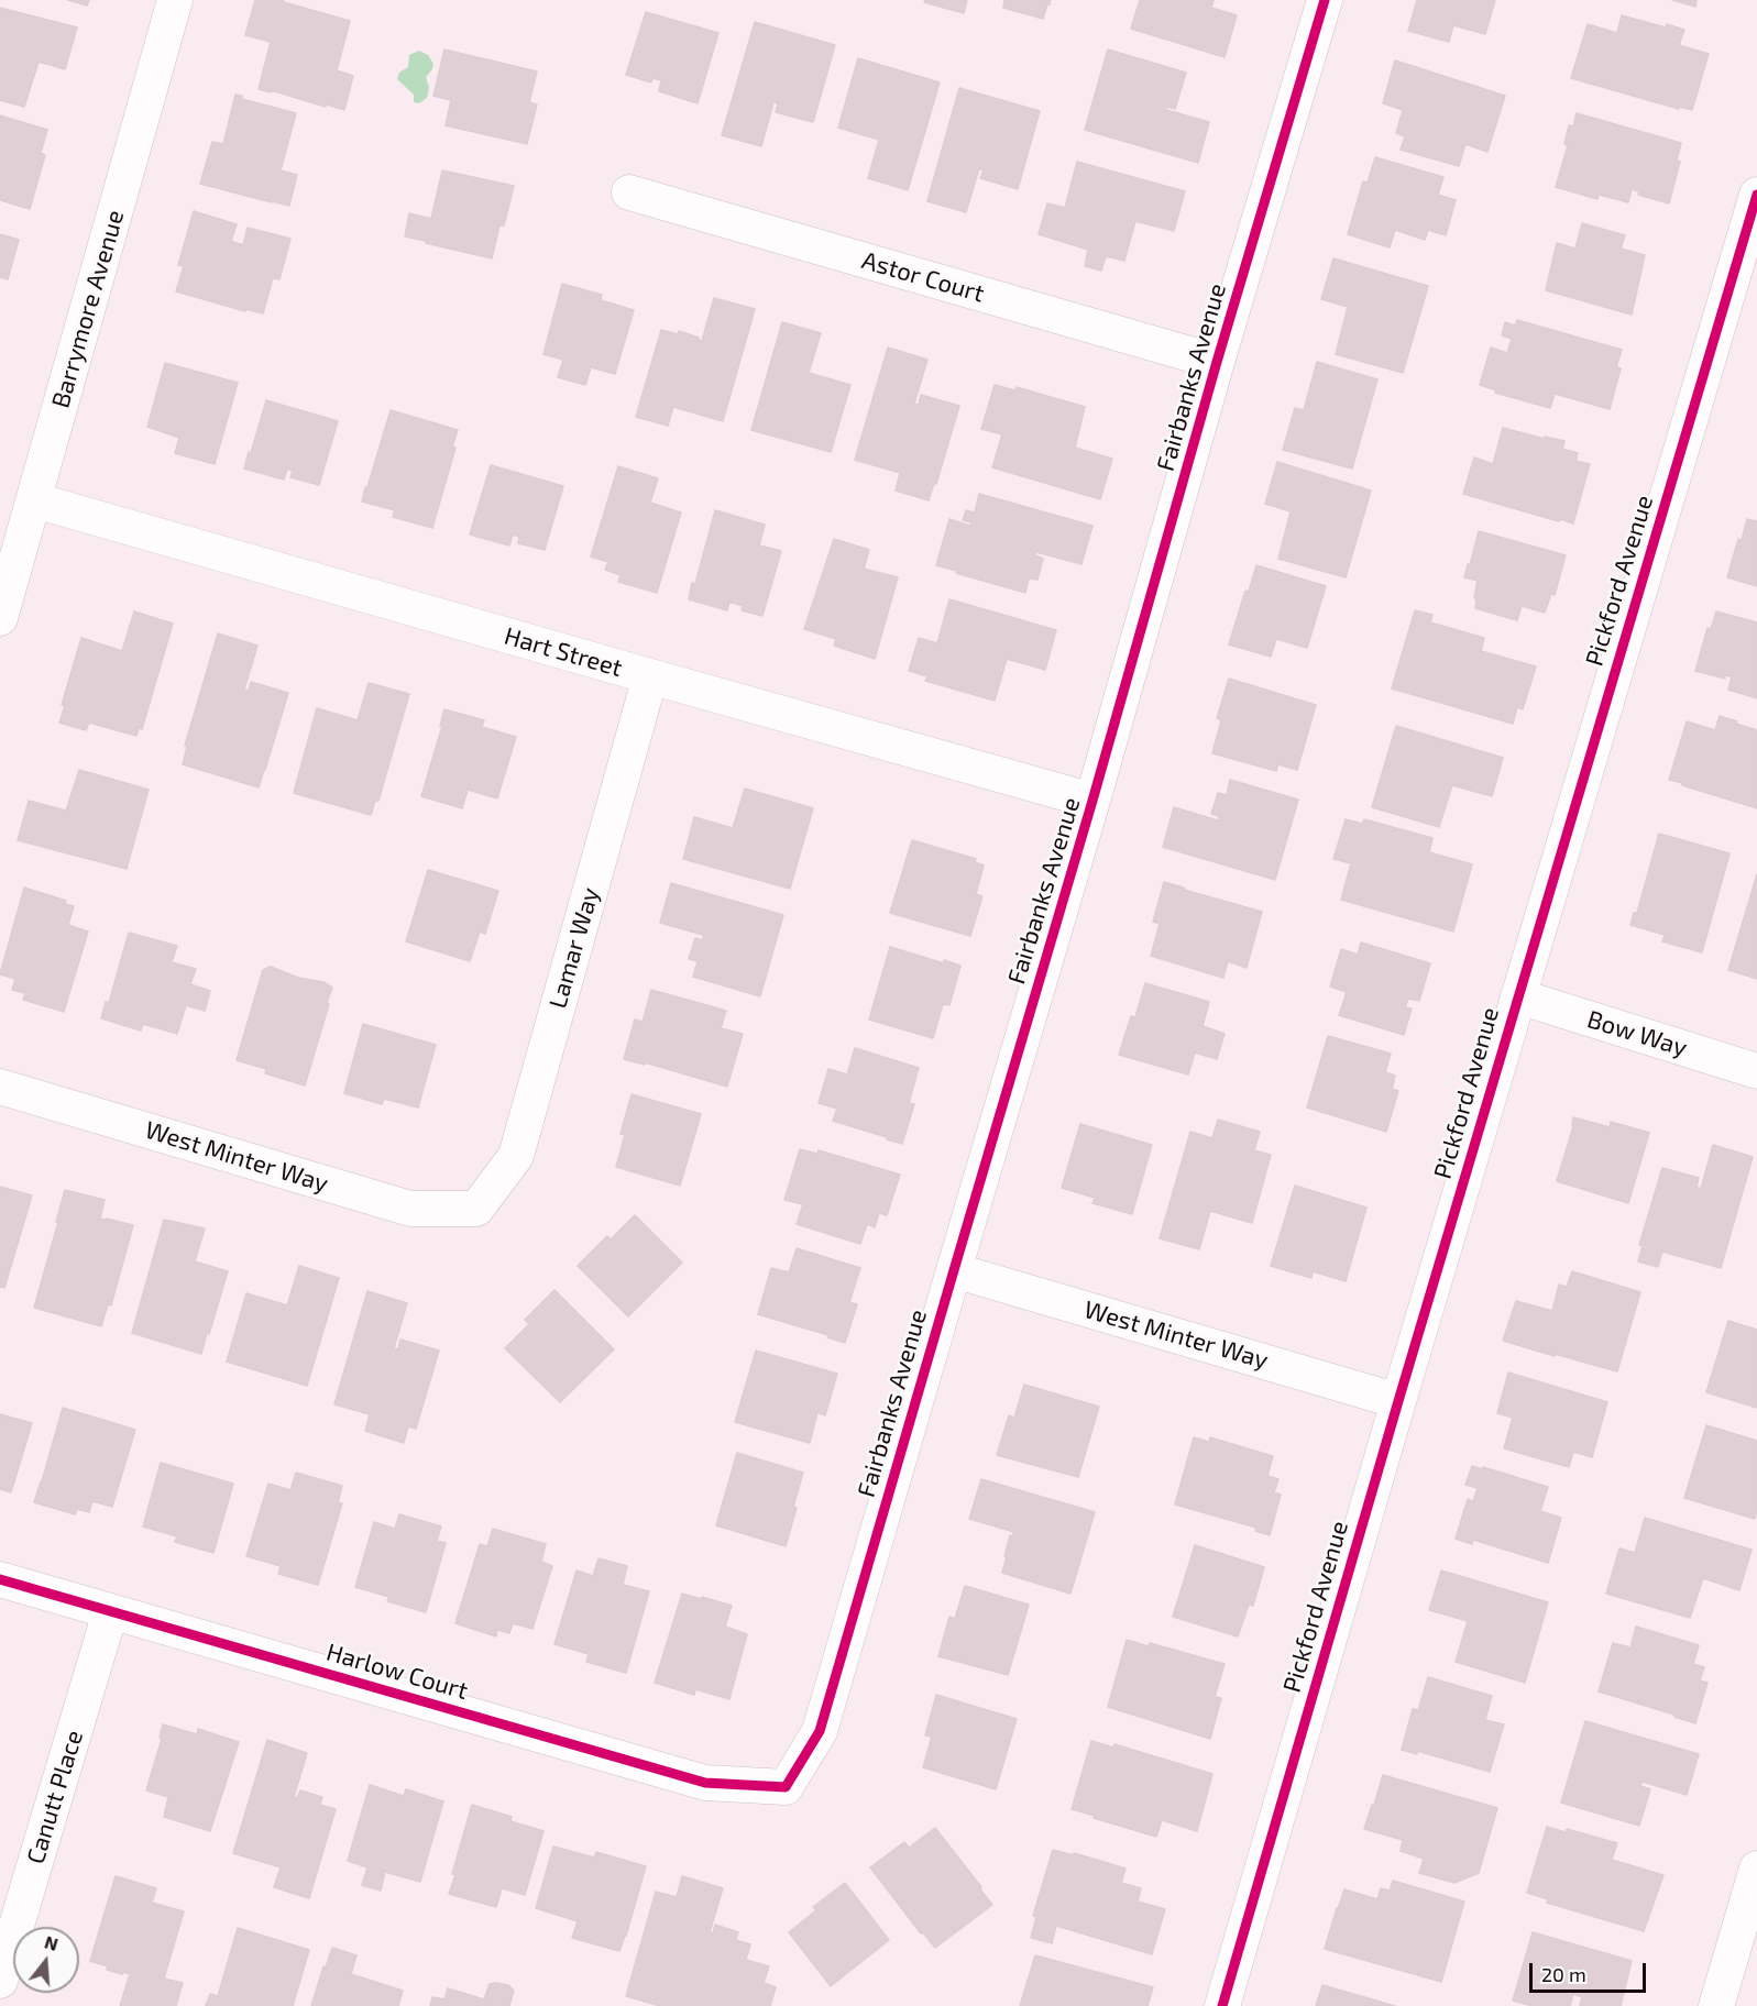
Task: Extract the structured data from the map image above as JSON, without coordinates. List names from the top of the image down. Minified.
{"streets":{"street":["Astor Court","Barrymore Avenue","Fairbanks Avenue","Pickford Avenue","Hart Street","Lamar Way","Bow Way","West Minter Way","Harlow Court","Canutt Place"]},"crossings":[["Astor Court","Fairbanks Avenue"],["Barrymore Avenue","Hart Street"],["Fairbanks Avenue","Hart Street"],["Fairbanks Avenue","West Minter Way"],["Fairbanks Avenue","Harlow Court"],["Pickford Avenue","Bow Way"],["Pickford Avenue","West Minter Way"],["Hart Street","Lamar Way"],["Lamar Way","West Minter Way"],["Harlow Court","Canutt Place"]],"scale_bar":"20 m","north":"top"}
